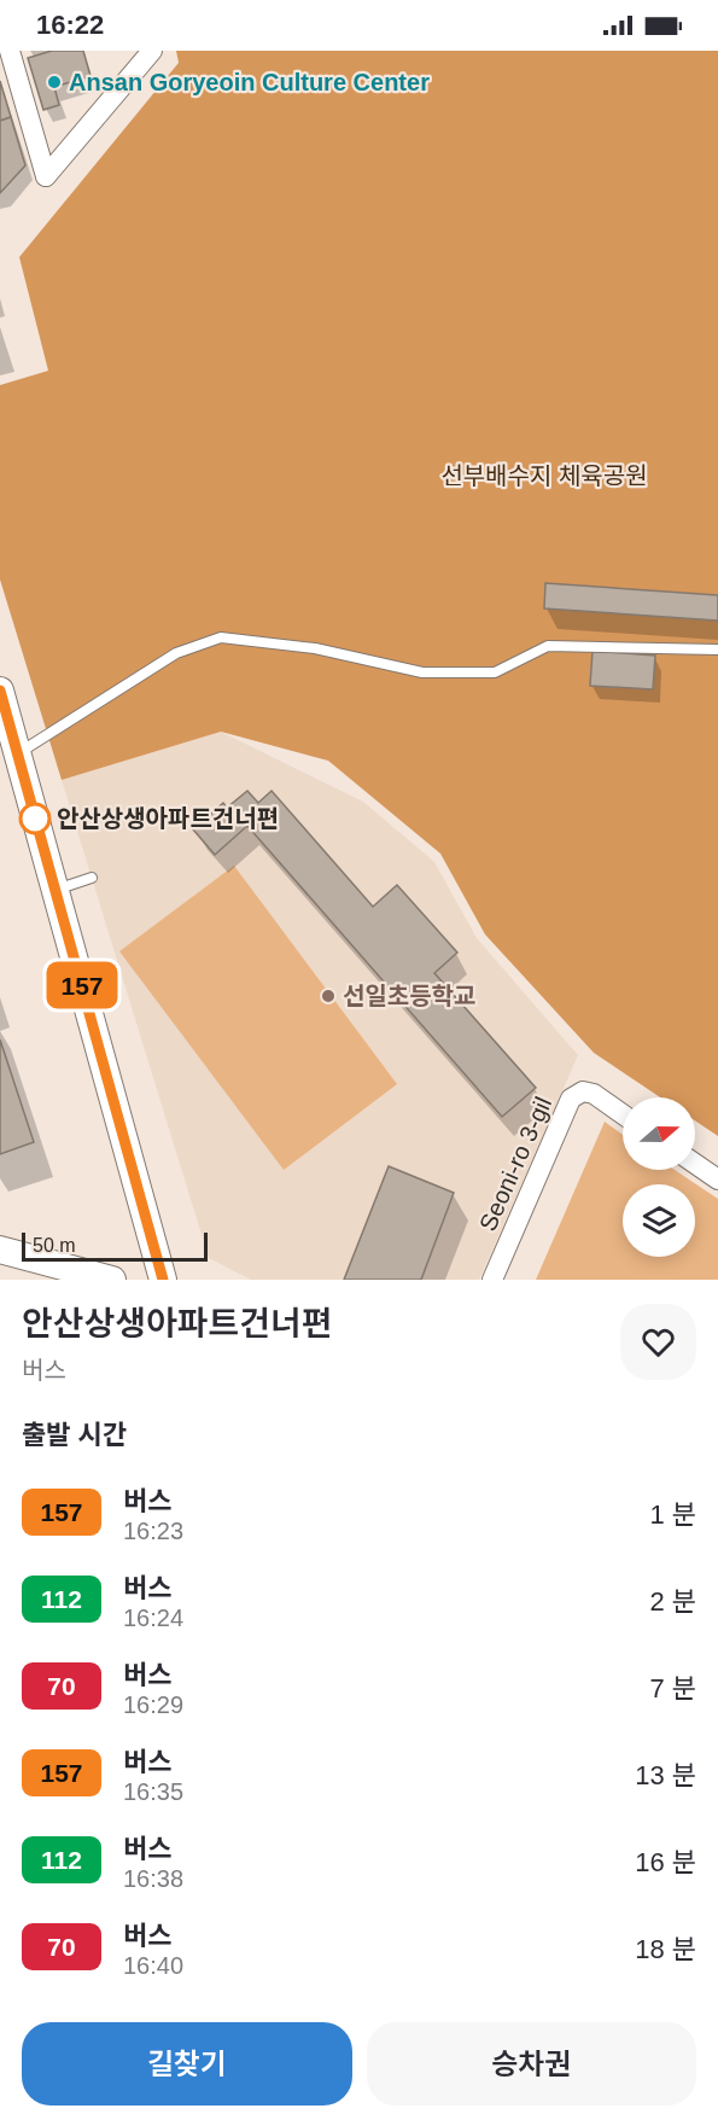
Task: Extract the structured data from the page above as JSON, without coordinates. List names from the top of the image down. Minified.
{"streets":{"street":["Seoni-ro 3-gil"]},"parks":["선부배수지 체육공원"],"places":["Ansan Goryeoin Culture Center","안산상생아파트건너편","선일초등학교"],"lines":["bus line 157"],"scale_bar":"50 m","north":"right","page":{"status":"16:22","on_map":"157","scale":"50 m","heading":[["안산상생아파트건너편","버스"],"출발 시간"],"list":[{"mark":"157","name":"버스","note":"16:23","value":"1 분"},{"mark":"112","name":"버스","note":"16:24","value":"2 분"},{"mark":"70","name":"버스","note":"16:29","value":"7 분"},{"mark":"157","name":"버스","note":"16:35","value":"13 분"},{"mark":"112","name":"버스","note":"16:38","value":"16 분"},{"mark":"70","name":"버스","note":"16:40","value":"18 분"}],"buttons":["길찾기","승차권"]}}
